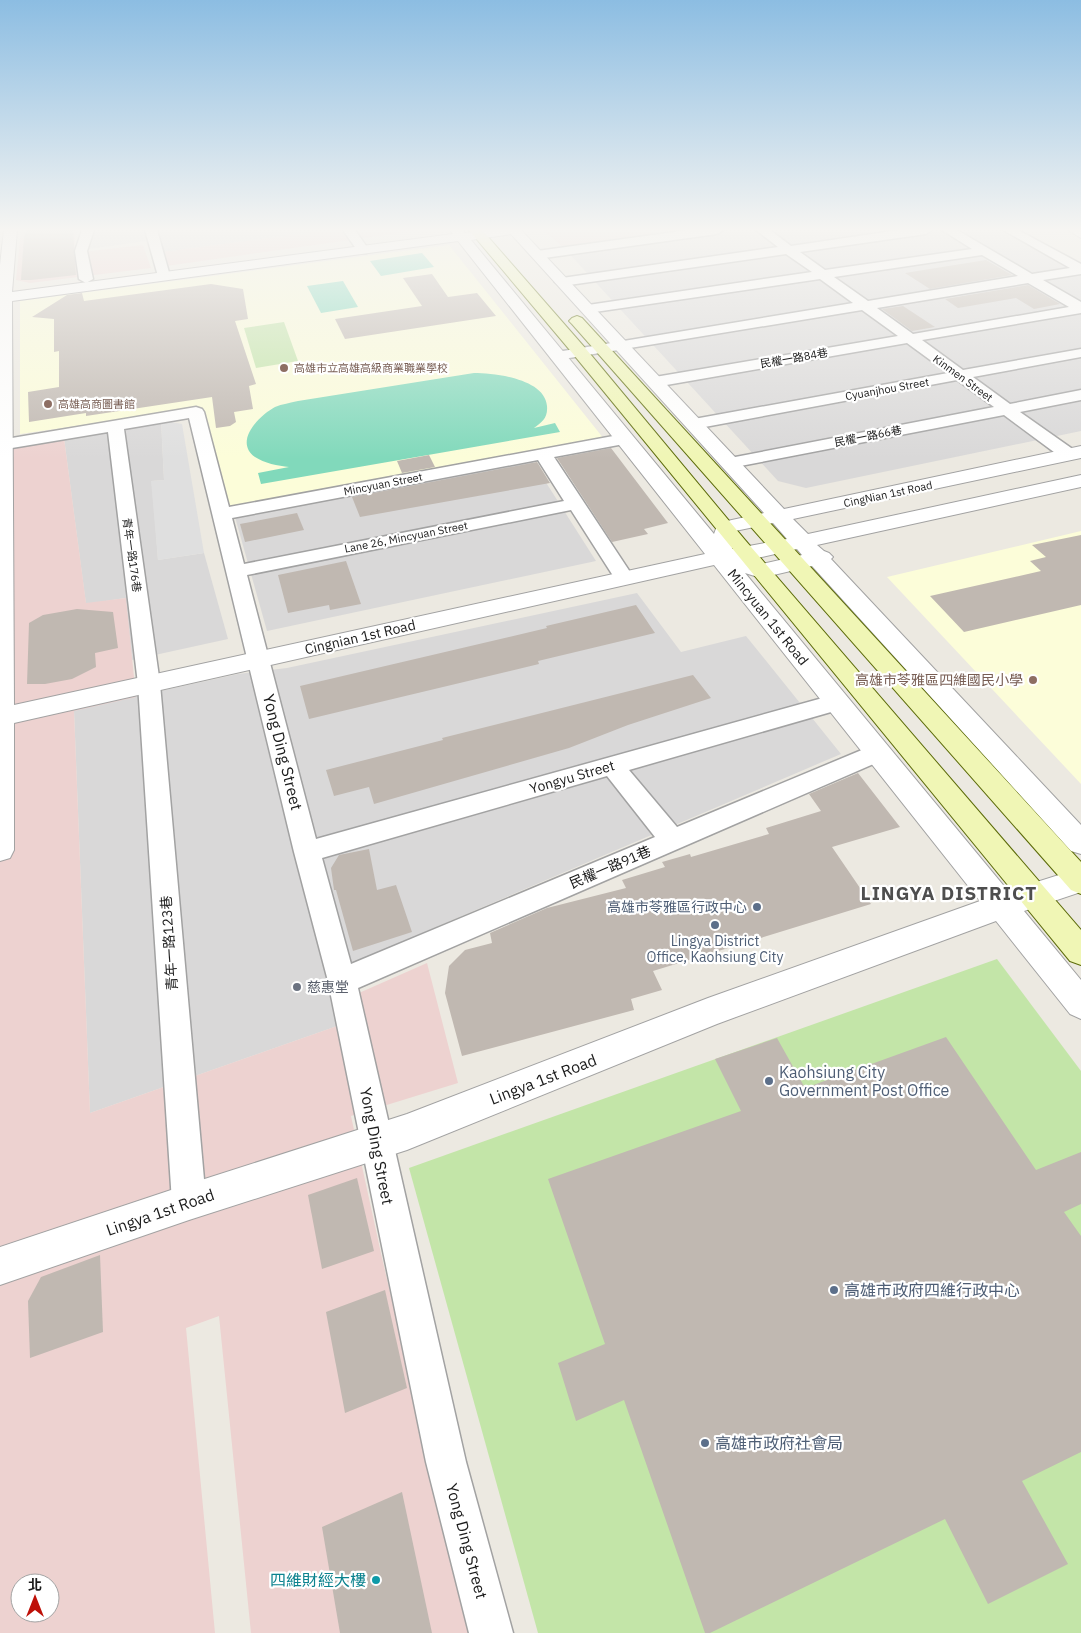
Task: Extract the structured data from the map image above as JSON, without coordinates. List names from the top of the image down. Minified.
{"streets":{"main road":["Mincyuan 1st Road"],"street":["民權一路84巷","Kinmen Street","Cyuanjhou Street","民權一路66巷","Mincyuan Street","CingNian 1st Road","Lane 26, Mincyuan Street","青年一路176巷","Cingnian 1st Road","Yong Ding Street","Yongyu Street","民權一路91巷","青年一路123巷","Lingya 1st Road"]},"crossings":[["民權一路84巷","Kinmen Street"],["Kinmen Street","Cyuanjhou Street"],["Kinmen Street","民權一路66巷"],["Kinmen Street","CingNian 1st Road"],["Mincyuan Street","Mincyuan 1st Road"],["CingNian 1st Road","Mincyuan 1st Road"],["CingNian 1st Road","Cingnian 1st Road"],["青年一路176巷","Cingnian 1st Road"],["青年一路176巷","青年一路123巷"],["Mincyuan 1st Road","Cingnian 1st Road"],["Mincyuan 1st Road","Yongyu Street"],["Mincyuan 1st Road","民權一路91巷"],["Mincyuan 1st Road","Lingya 1st Road"],["Cingnian 1st Road","Yong Ding Street"],["Cingnian 1st Road","青年一路123巷"],["Yong Ding Street","Yongyu Street"],["Yong Ding Street","民權一路91巷"],["Yong Ding Street","Lingya 1st Road"],["青年一路123巷","Lingya 1st Road"]],"districts":["LINGYA DISTRICT"],"places":["高雄市立高雄高級商業職業學校","高雄高商圖書館","高雄市苓雅區四維國民小學","高雄市苓雅區行政中心","Lingya District Office, Kaohsiung City","慈惠堂","Kaohsiung City Government Post Office","高雄市政府四維行政中心","高雄市政府社會局","四維財經大樓"],"north":"top"}
